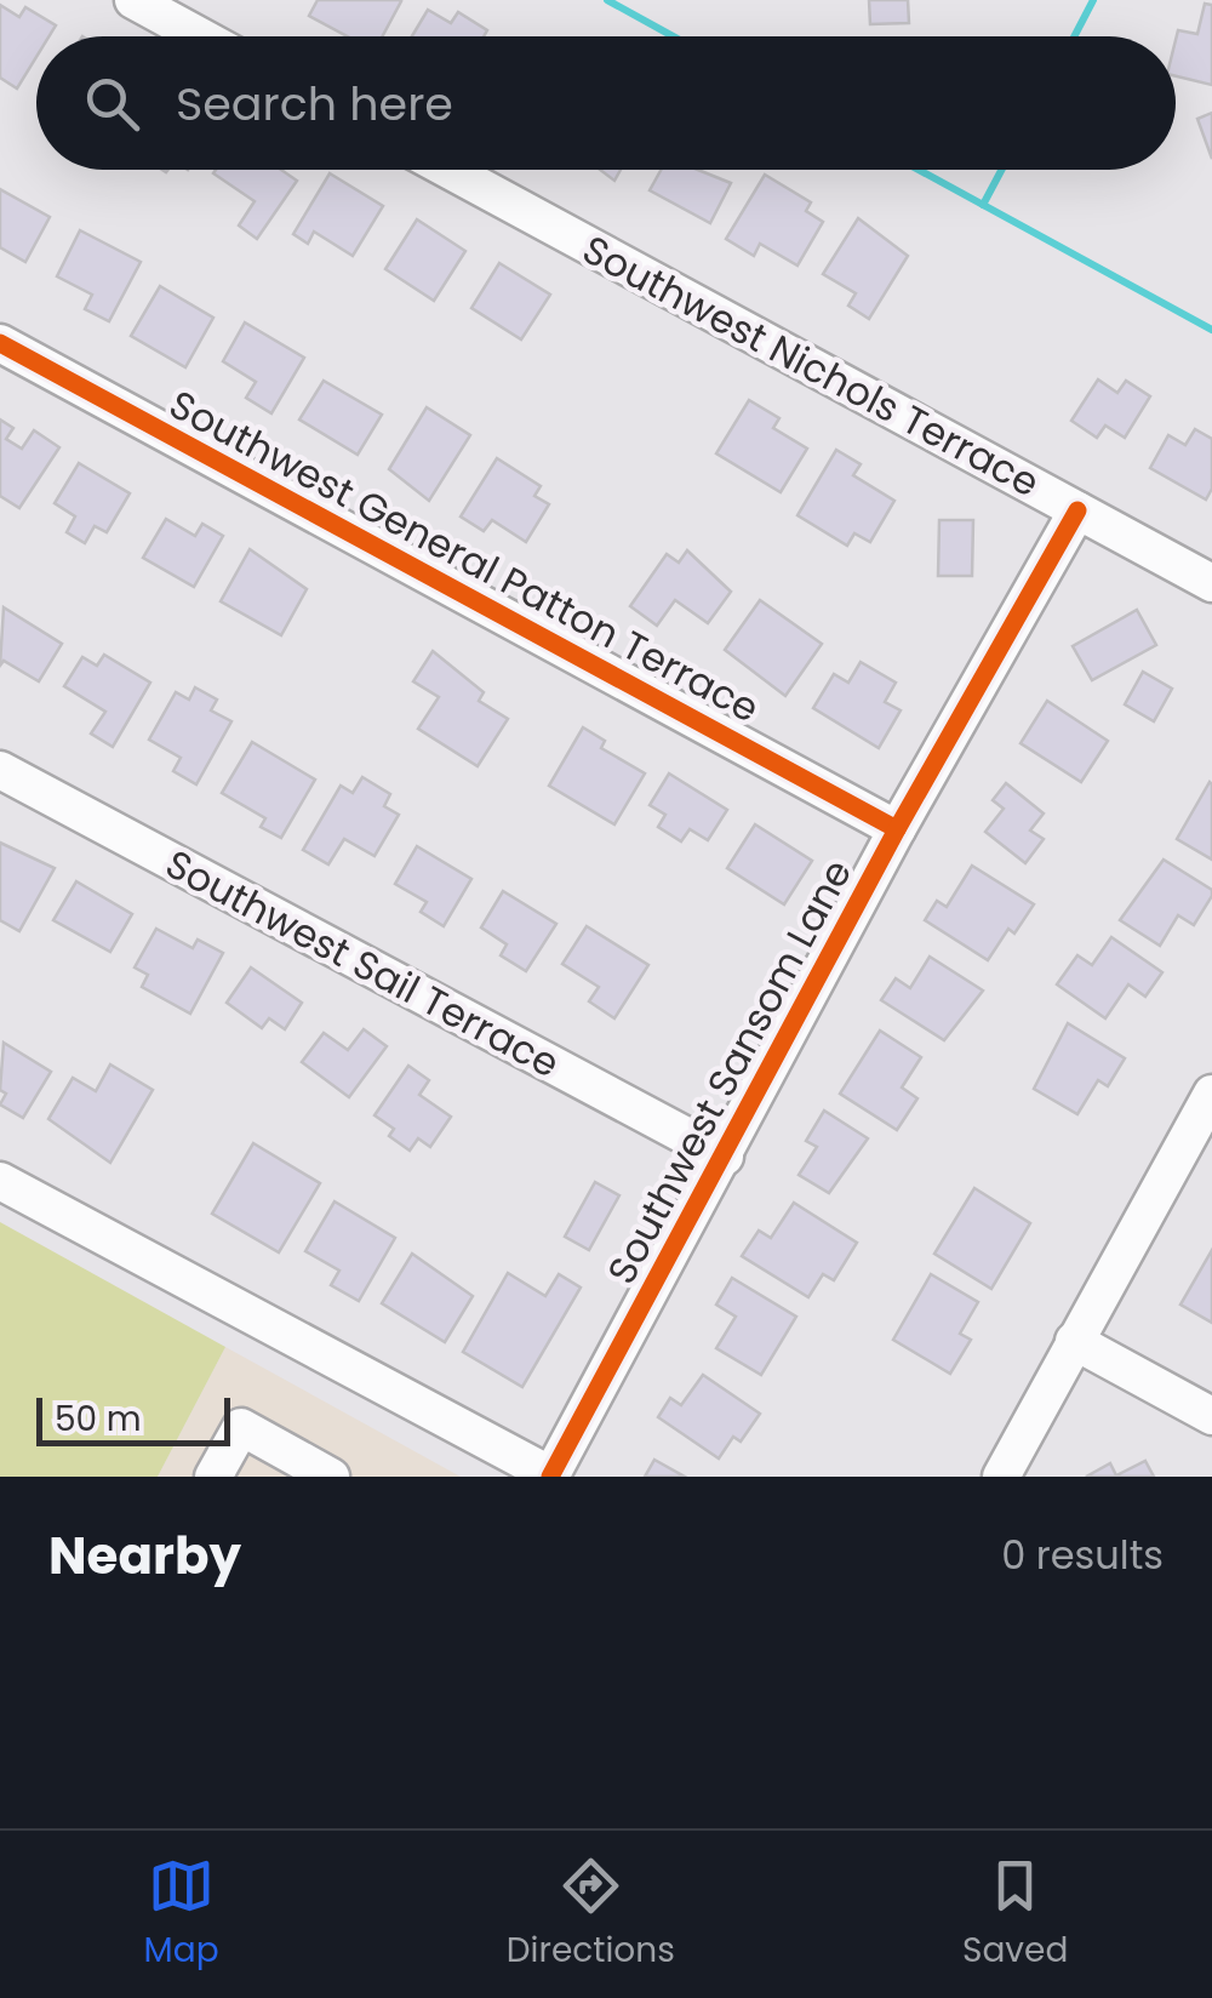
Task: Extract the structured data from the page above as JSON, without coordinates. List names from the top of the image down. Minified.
{"streets":{"street":["Southwest Nichols Terrace","Southwest General Patton Terrace","Southwest Sail Terrace","Southwest Sansom Lane"]},"crossings":[["Southwest Nichols Terrace","Southwest Sansom Lane"],["Southwest General Patton Terrace","Southwest Sansom Lane"],["Southwest Sail Terrace","Southwest Sansom Lane"]],"scale_bar":"50 m","page":{"search":"Search here","scale":"50 m","heading":["Nearby","0 results"],"nav":["Map","Directions","Saved"]}}
